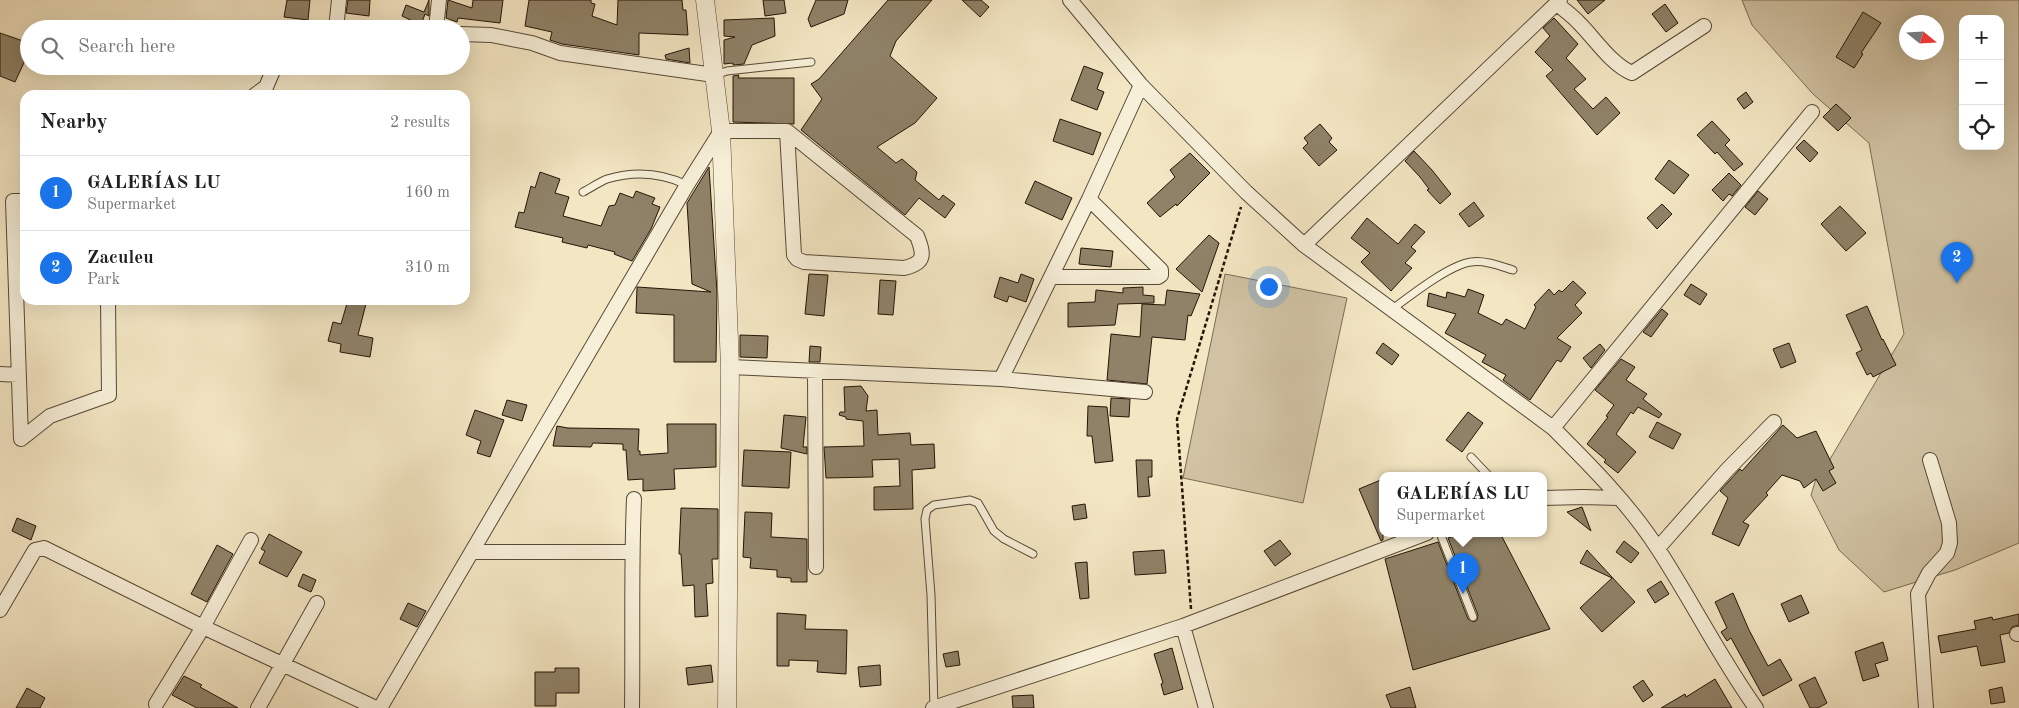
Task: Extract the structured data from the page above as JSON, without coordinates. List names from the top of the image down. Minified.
{"north":"right","page":{"map_buttons":["+","−"],"search":"Search here","heading":["Nearby","2 results"],"list":[{"mark":"1","name":"GALERÍAS LU","note":"Supermarket","value":"160 m"},{"mark":"2","name":"Zaculeu","note":"Park","value":"310 m"}],"pins":["2","1"],"popup":["GALERÍAS LU","Supermarket"]}}
